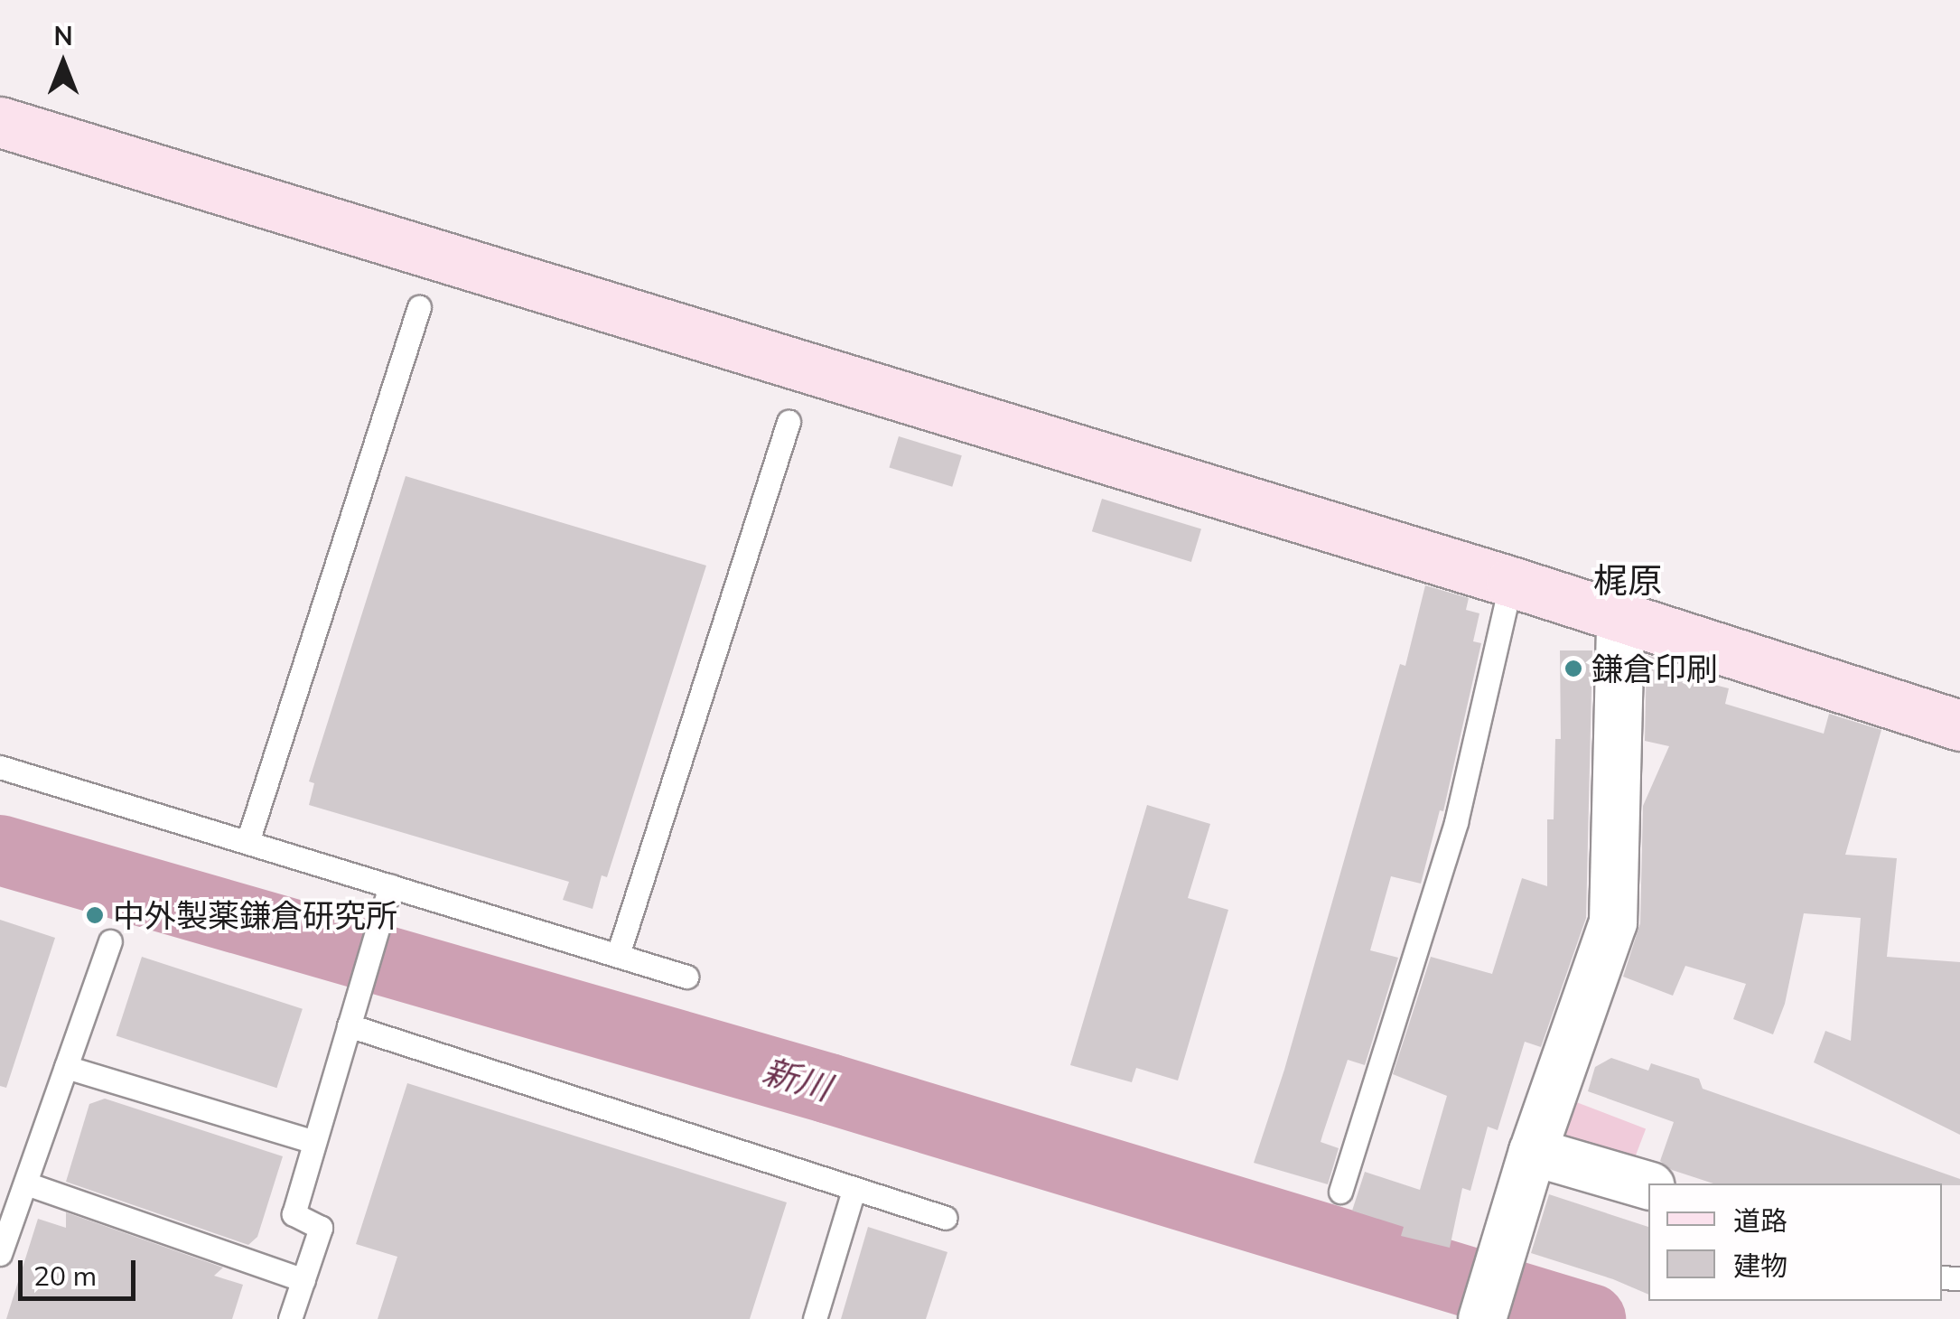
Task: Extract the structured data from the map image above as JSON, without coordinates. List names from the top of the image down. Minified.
{"districts":["梶原"],"water":["新川"],"places":["鎌倉印刷","中外製薬鎌倉研究所"],"legend":["道路","建物"],"scale_bar":"20 m","north":"top"}
